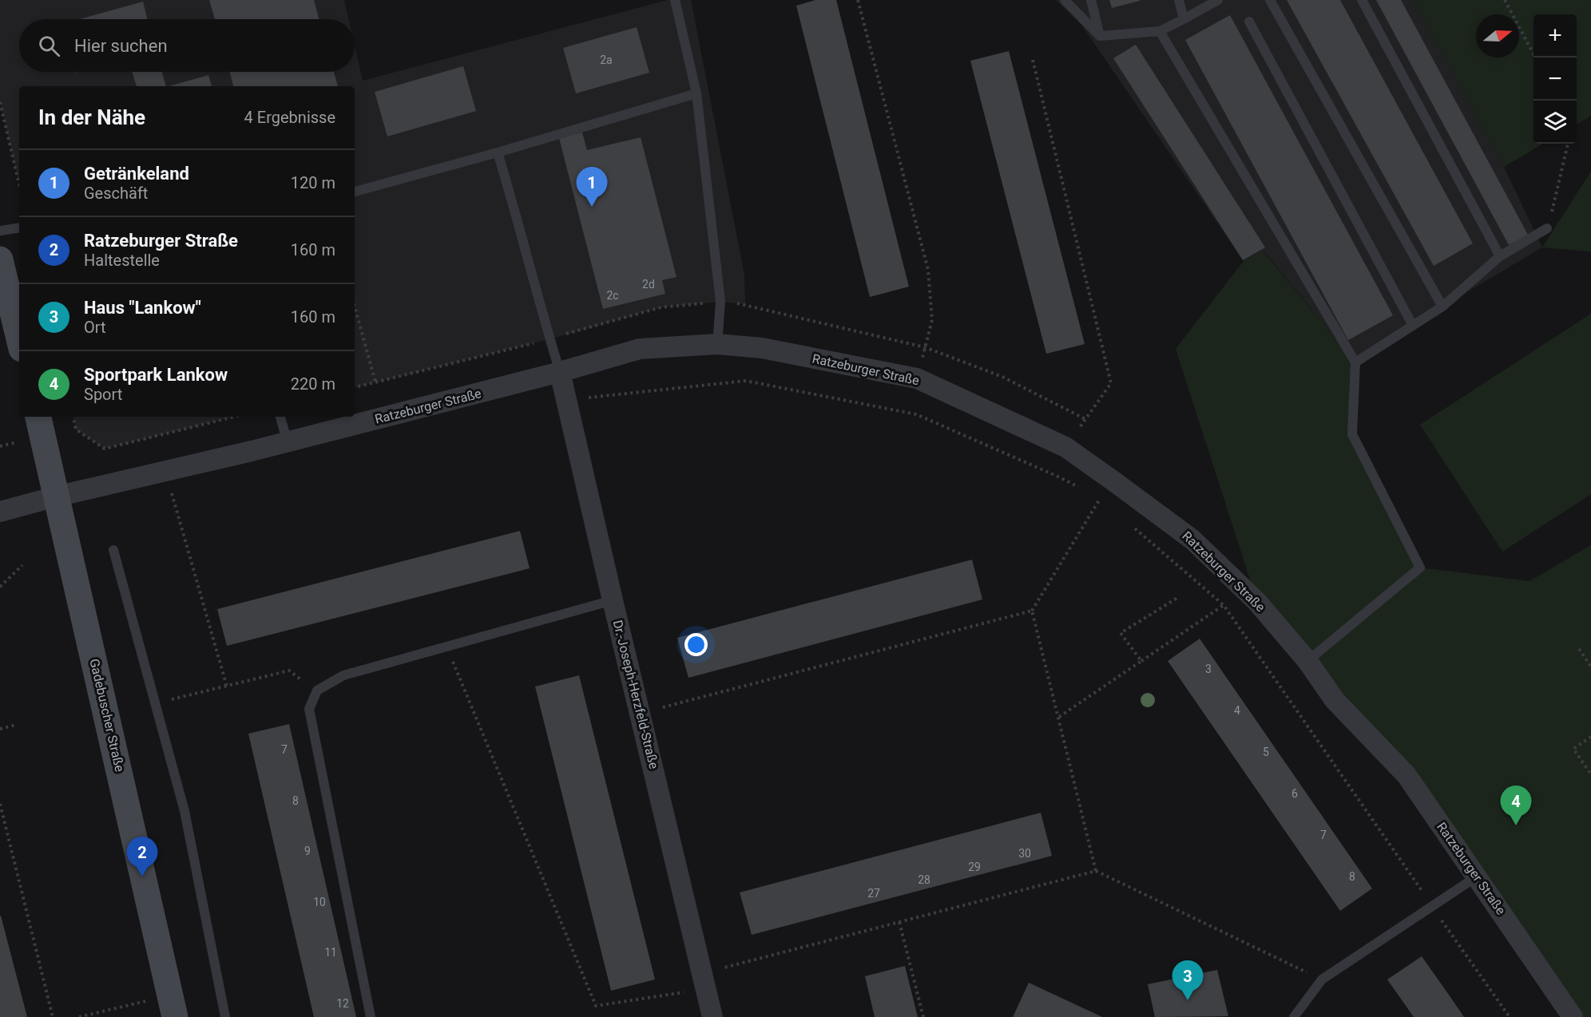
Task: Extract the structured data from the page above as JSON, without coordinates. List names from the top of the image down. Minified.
{"streets":{"street":["Ratzeburger Straße","Dr.-Joseph-Herzfeld-Straße","Gadebuscher Straße"]},"crossings":[["Ratzeburger Straße","Dr.-Joseph-Herzfeld-Straße"],["Ratzeburger Straße","Gadebuscher Straße"]],"house_numbers":["2a","2d","2c","3","4","7","5","6","8","7","9","30","29","8","28","27","10","11","12"],"north":"right","page":{"map_buttons":["+","−"],"search":"Hier suchen","heading":["In der Nähe","4 Ergebnisse"],"list":[{"mark":"1","name":"Getränkeland","note":"Geschäft","value":"120 m"},{"mark":"2","name":"Ratzeburger Straße","note":"Haltestelle","value":"160 m"},{"mark":"3","name":"Haus \"Lankow\"","note":"Ort","value":"160 m"},{"mark":"4","name":"Sportpark Lankow","note":"Sport","value":"220 m"}],"pins":["1","4","2","3"]}}
